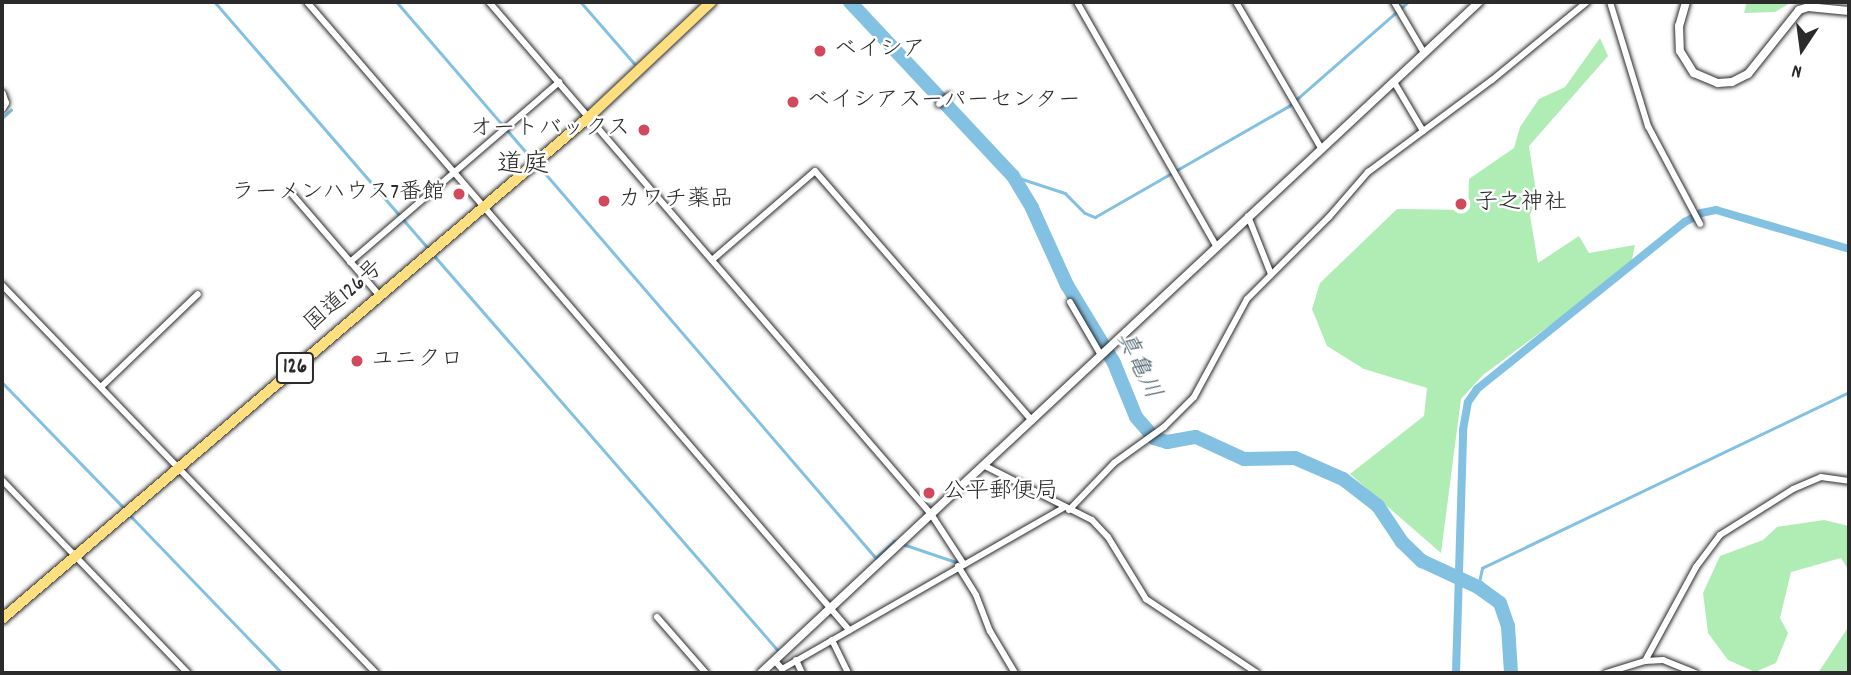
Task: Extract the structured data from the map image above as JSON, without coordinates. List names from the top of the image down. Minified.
{"streets":{"highway":["国道126号","126"]},"districts":["道庭"],"water":["真亀川"],"places":["ベイシア","ベイシアスーパーセンター","オートバックス","ラーメンハウス7番館","カワチ薬品","子之神社","ユニクロ","公平郵便局"],"north":"bottom"}
